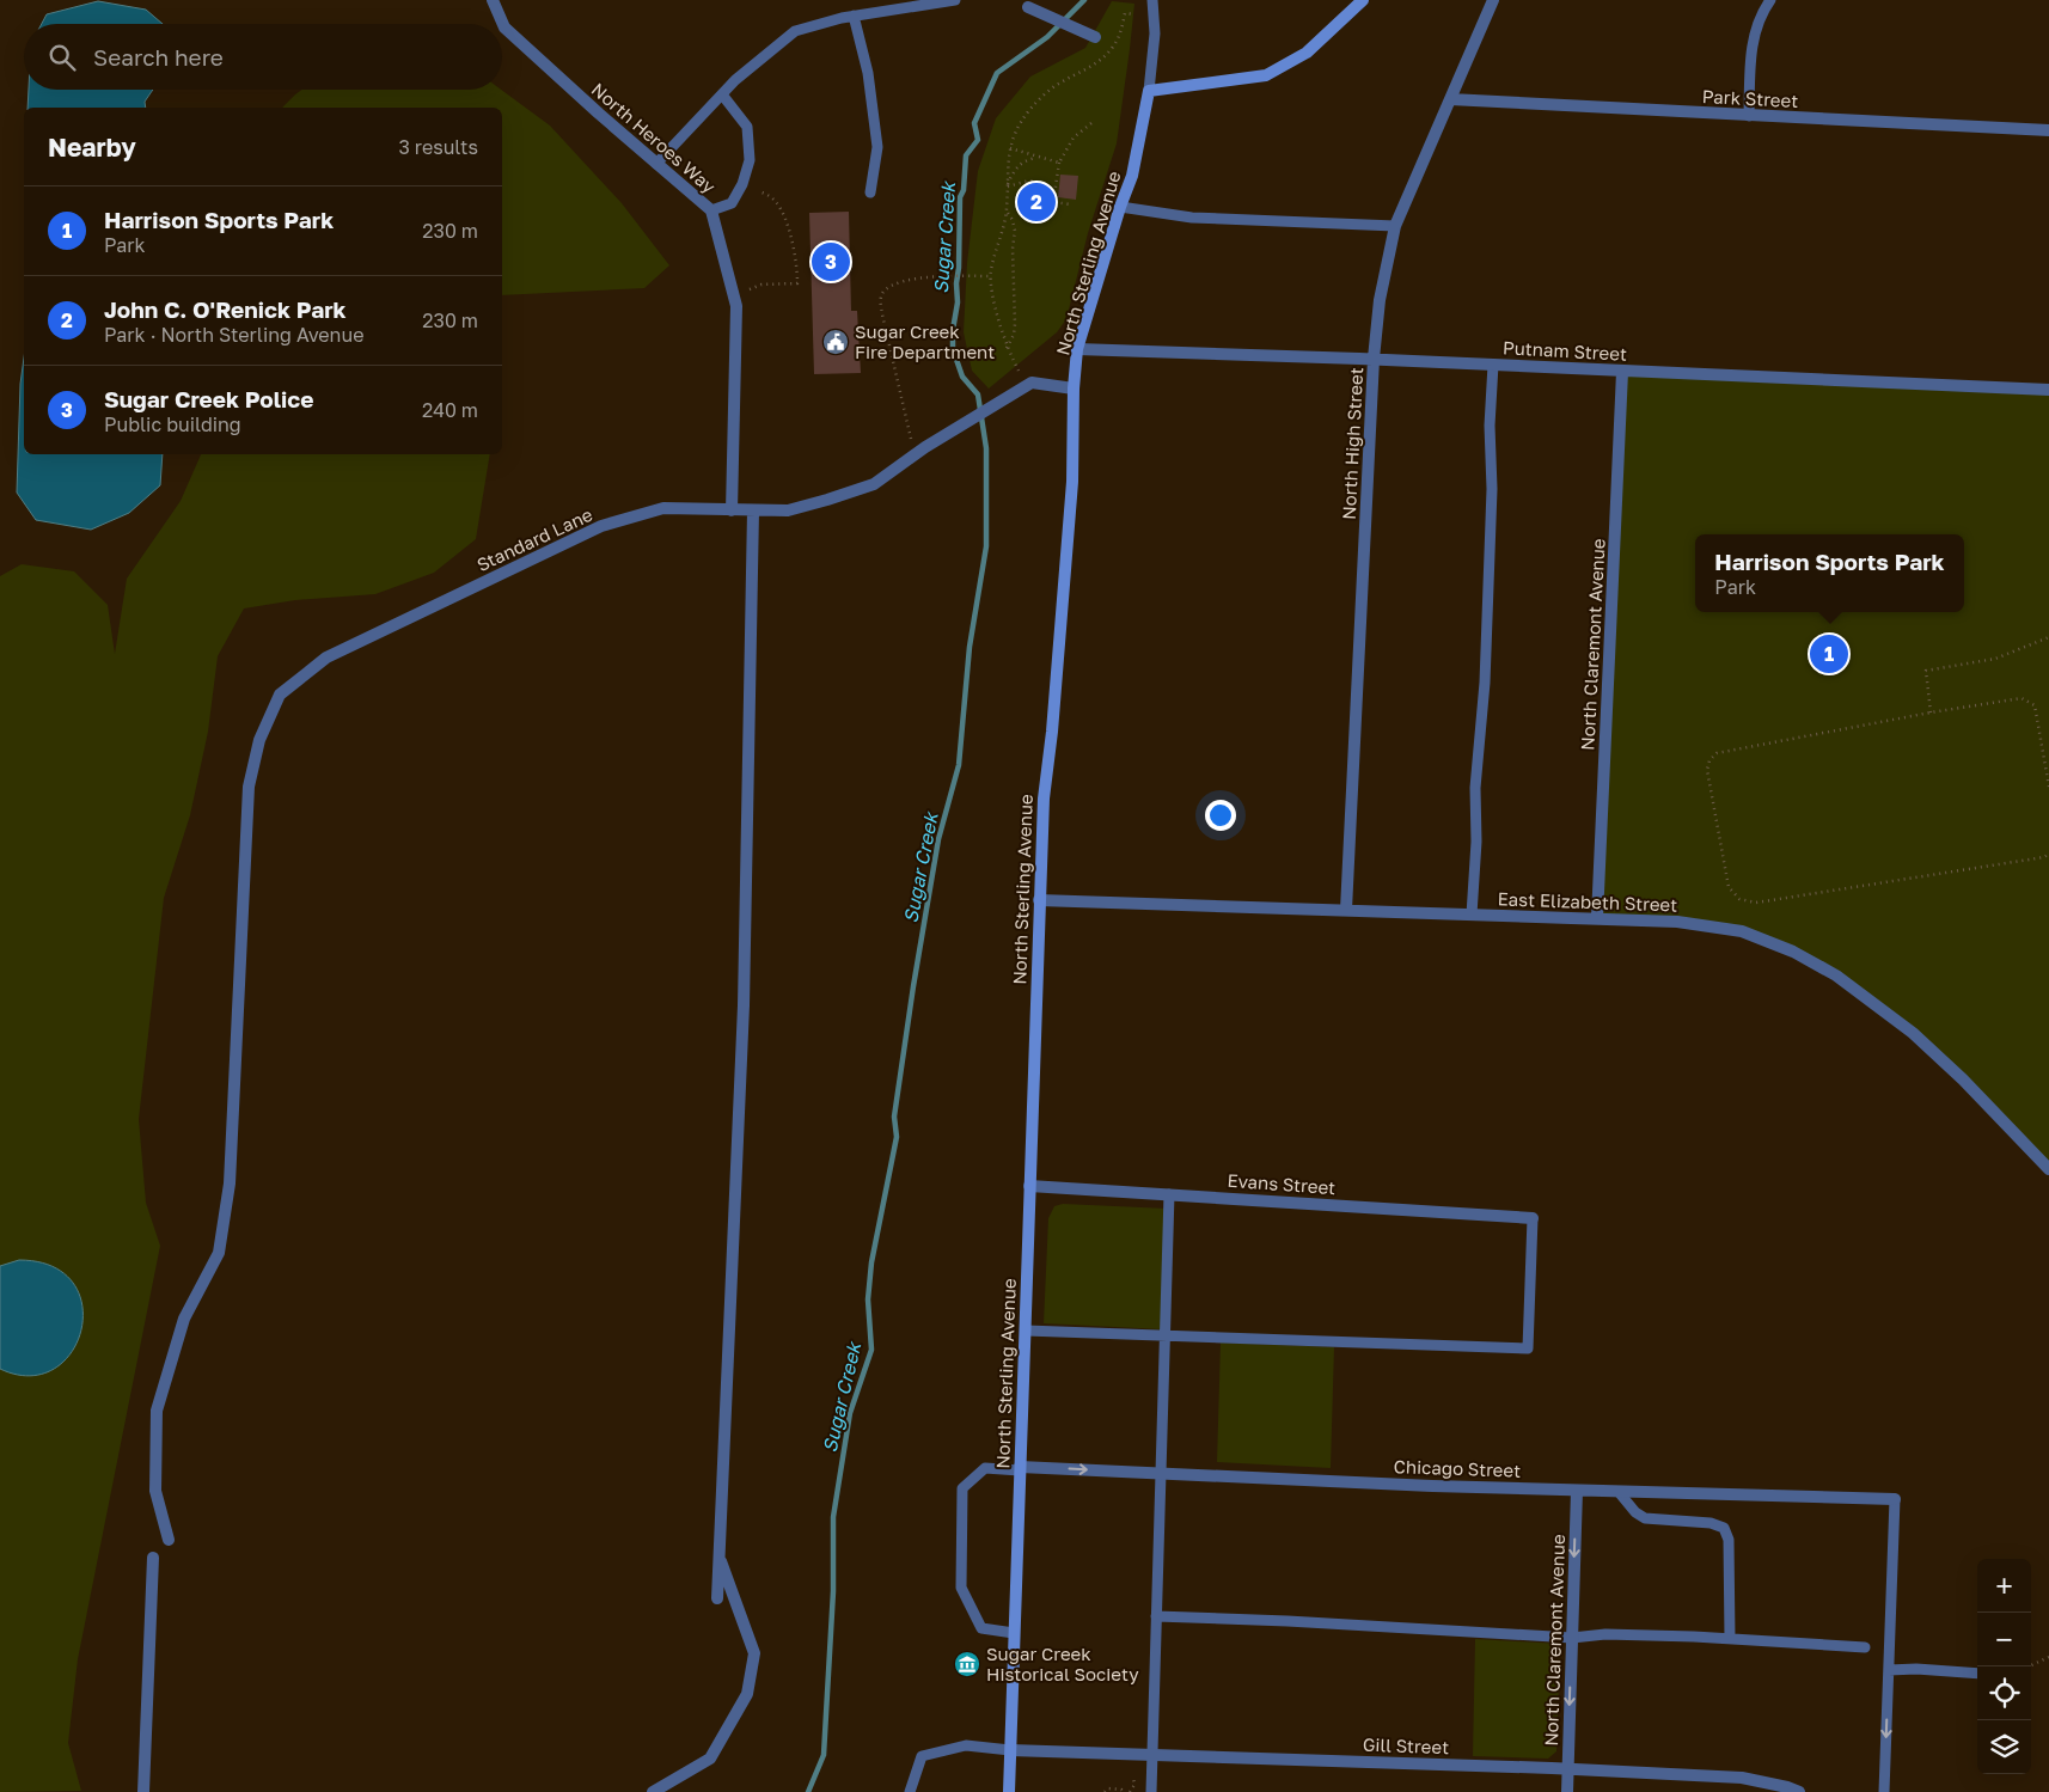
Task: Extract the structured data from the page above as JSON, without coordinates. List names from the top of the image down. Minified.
{"streets":{"main road":["North Sterling Avenue"],"street":["Park Street","North Heroes Way","Putnam Street","North High Street","Standard Lane","North Claremont Avenue","East Elizabeth Street","Evans Street","Chicago Street","Gill Street"]},"crossings":[["Park Street","North High Street"],["North Heroes Way","Standard Lane"],["North Sterling Avenue","Putnam Street"],["North Sterling Avenue","Standard Lane"],["North Sterling Avenue","East Elizabeth Street"],["North Sterling Avenue","Evans Street"],["North Sterling Avenue","Chicago Street"],["North Sterling Avenue","Gill Street"],["Putnam Street","North High Street"],["Putnam Street","North Claremont Avenue"],["North High Street","East Elizabeth Street"],["North Claremont Avenue","East Elizabeth Street"],["North Claremont Avenue","Chicago Street"],["North Claremont Avenue","Gill Street"]],"water":["Sugar Creek"],"places":{"public building":["Sugar Creek Fire Department"],"museum":["Sugar Creek Historical Society"]},"page":{"search":"Search here","heading":["Nearby","3 results"],"pins":["2","3","1"],"list":[{"mark":"1","name":"Harrison Sports Park","note":"Park","value":"230 m"},{"mark":"2","name":"John C. O'Renick Park","note":"Park · North Sterling Avenue","value":"230 m"},{"mark":"3","name":"Sugar Creek Police","note":"Public building","value":"240 m"}],"popup":["Harrison Sports Park","Park"],"map_buttons":["+","−"]}}
